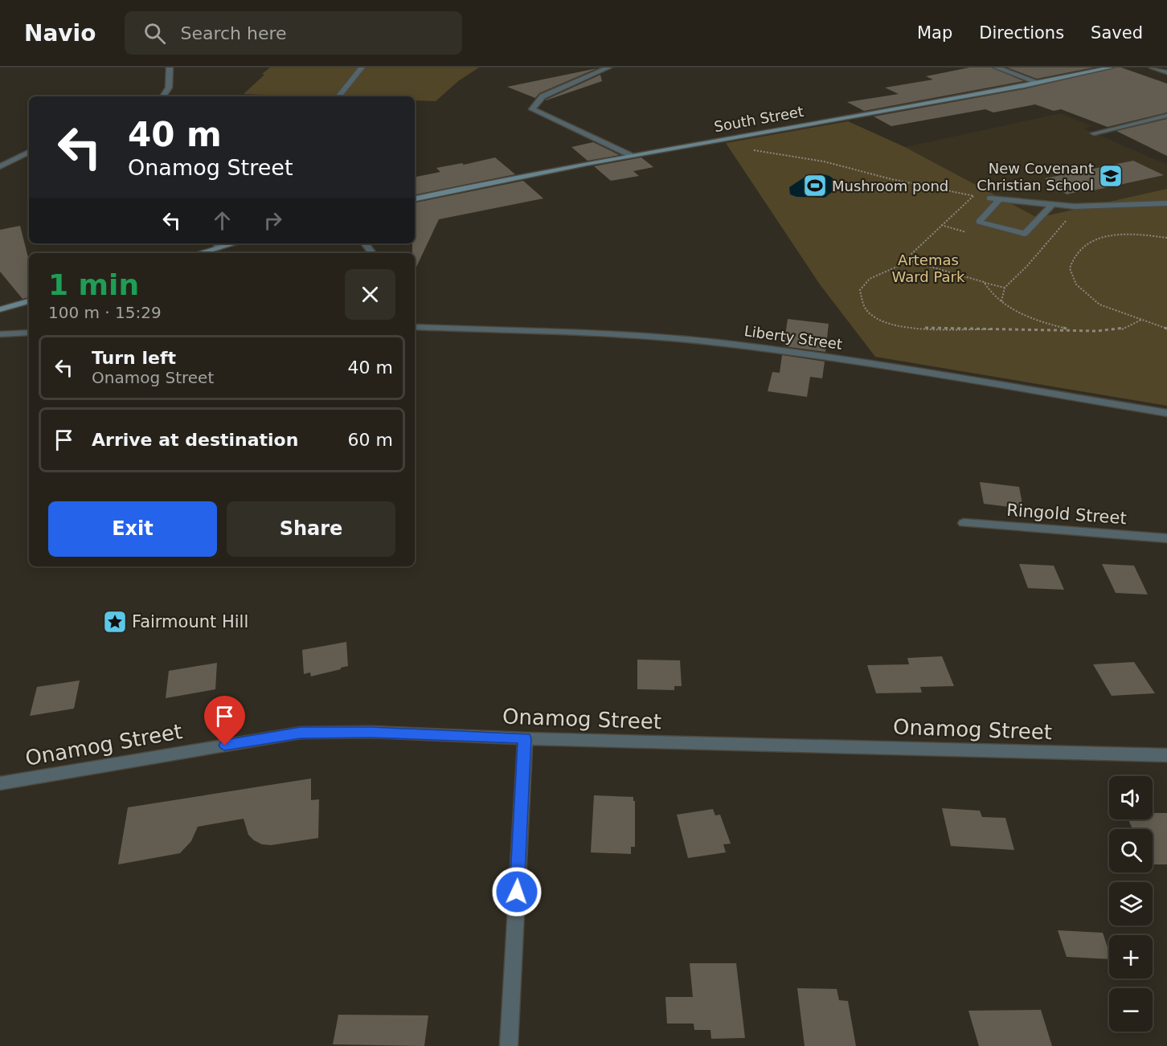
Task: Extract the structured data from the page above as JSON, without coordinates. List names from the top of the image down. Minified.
{"streets":{"main road":["South Street"],"street":["Liberty Street","Ringold Street","Onamog Street"]},"parks":["Artemas Ward Park"],"places":{"school or university":["New Covenant Christian School"],"sports":["Mushroom pond"],"place":["Fairmount Hill"]},"page":{"header":"Navio","search":"Search here","nav":["Map","Directions","Saved"],"turn":["40 m","Onamog Street"],"heading":["1 min","100 m · 15:29"],"list":[{"name":"Turn left","note":"Onamog Street","value":"40 m"},{"name":"Arrive at destination","value":"60 m"}],"buttons":["Exit","Share"],"map_buttons":["+","−"]}}
